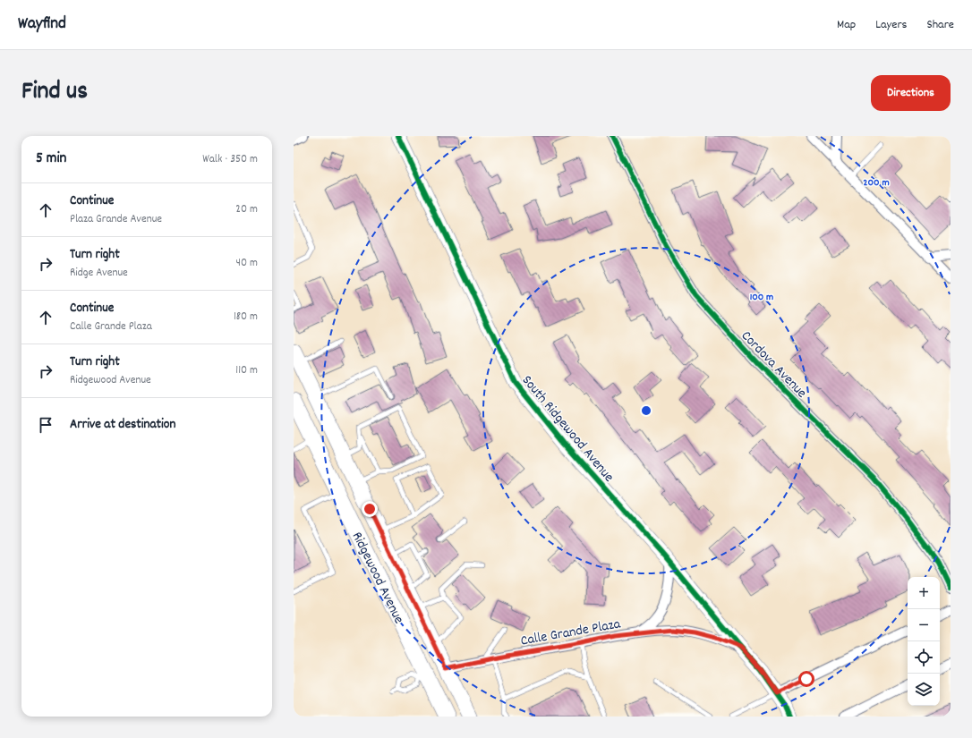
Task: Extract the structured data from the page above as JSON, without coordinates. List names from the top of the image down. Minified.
{"streets":{"main road":["Ridgewood Avenue"],"street":["Cordova Avenue","South Ridgewood Avenue","Calle Grande Plaza"]},"crossings":[["South Ridgewood Avenue","Calle Grande Plaza"],["Ridgewood Avenue","Calle Grande Plaza"]],"page":{"header":"Wayfind","nav":["Map","Layers","Share"],"title":"Find us","buttons":"Directions","heading":["5 min","Walk · 350 m"],"list":[["Continue","Plaza Grande Avenue","20 m"],["Turn right","Ridge Avenue","40 m"],["Continue","Calle Grande Plaza","180 m"],["Turn right","Ridgewood Avenue","110 m"],"Arrive at destination"],"map_buttons":["+","−"]},"rings":["200 m","100 m"]}
